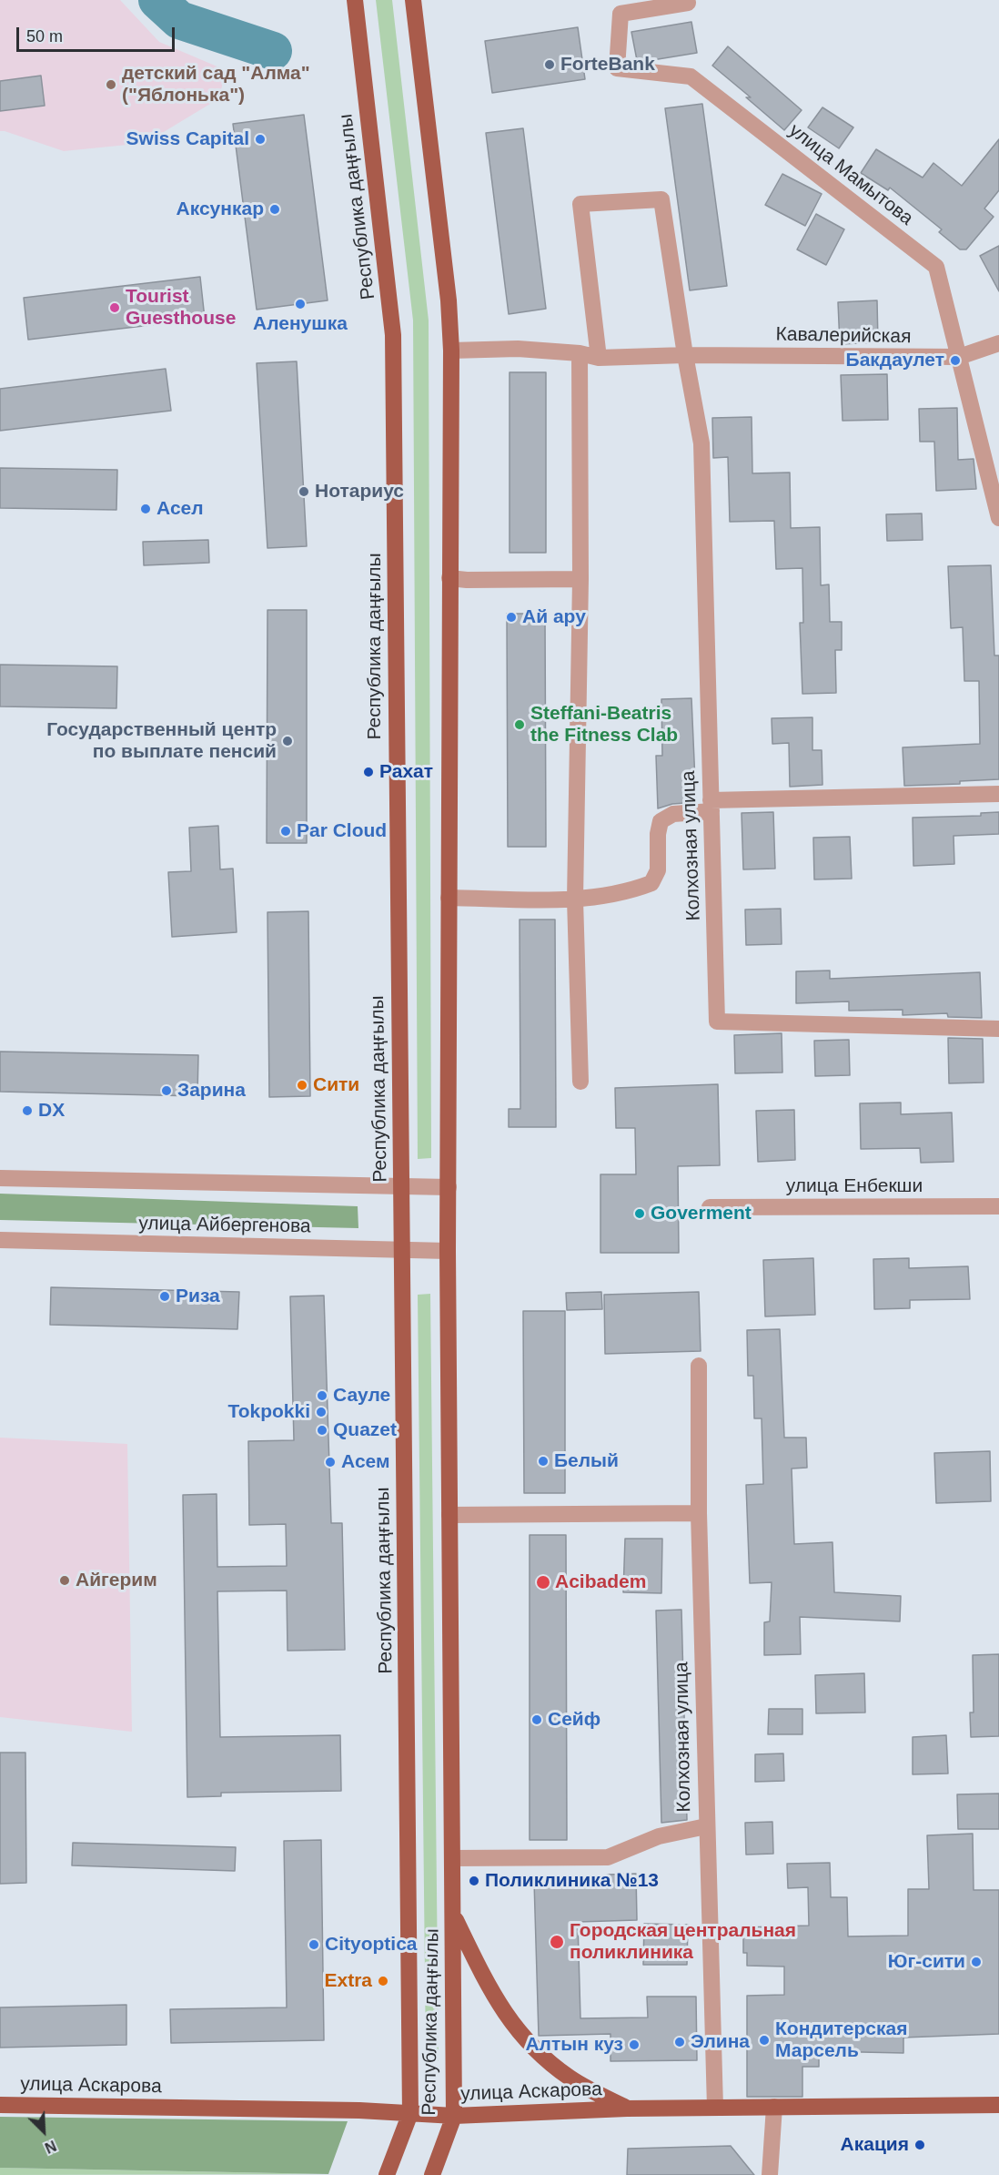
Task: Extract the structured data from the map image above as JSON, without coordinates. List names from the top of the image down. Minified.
{"streets":{"main road":["Республика даңғылы","улица Аскарова"],"street":["улица Мамытова","Кавалерийская","Колхозная улица","улица Енбекши","улица Айбергенова"]},"crossings":[["улица Мамытова","Кавалерийская"],["Республика даңғылы","Кавалерийская"],["Республика даңғылы","улица Айбергенова"],["Республика даңғылы","улица Аскарова"],["Кавалерийская","Колхозная улица"],["Колхозная улица","улица Аскарова"]],"places":["ForteBank","детский сад \"Алма\" (\"Яблонька\")","Swiss Capital","Аксункар","Аленушка","Tourist Guesthouse","Бакдаулет","Нотариус","Асел","Ай ару","Steffani-Beatris the Fitness Clab","Государственный центр по выплате пенсий","Рахат","Par Cloud","Сити","Зарина","DX","Goverment","Риза","Сауле","Tokpokki","Quazet","Белый","Асем","Айгерим","Acibadem","Сейф","Поликлиника №13","Городская центральная поликлиника","Cityoptica","Юг-сити","Extra","Кондитерская Марсель","Элина","Алтын куз","Акация"],"scale_bar":"50 m","north":"bottom right"}
